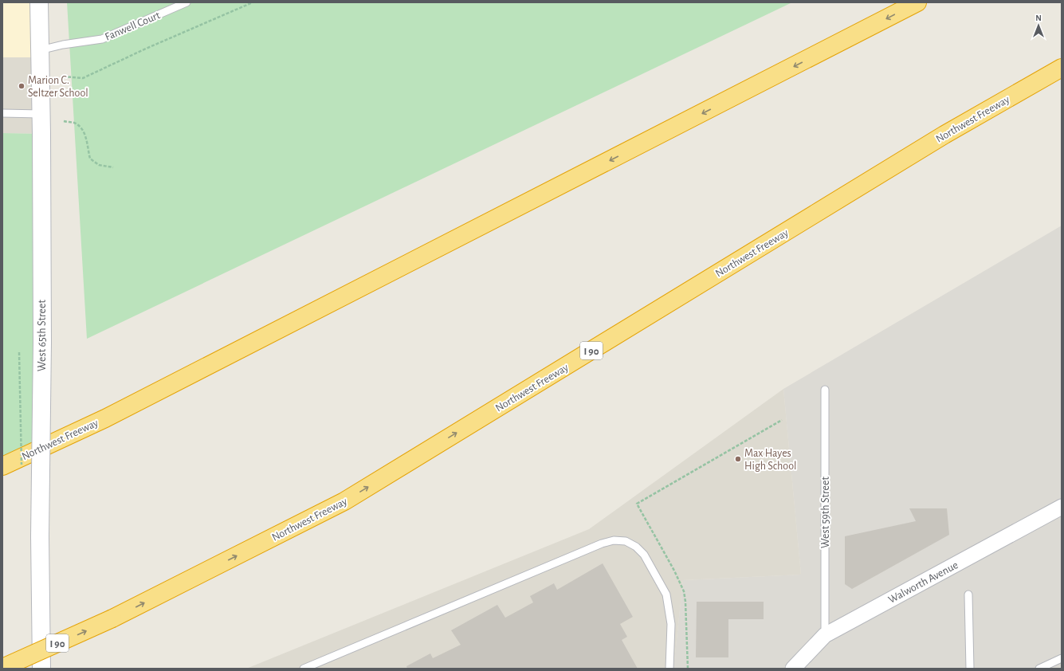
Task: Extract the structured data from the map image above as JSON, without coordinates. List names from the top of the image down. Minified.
{"streets":{"highway":["Northwest Freeway","I 90"],"street":["West 65th Street","Walworth Avenue"],"lane":["Fanwell Court","West 59th Street"]},"crossings":[["Fanwell Court","West 65th Street"],["West 59th Street","Walworth Avenue"]],"places":["Marion C. Seltzer School","Max Hayes High School"],"north":"top"}
